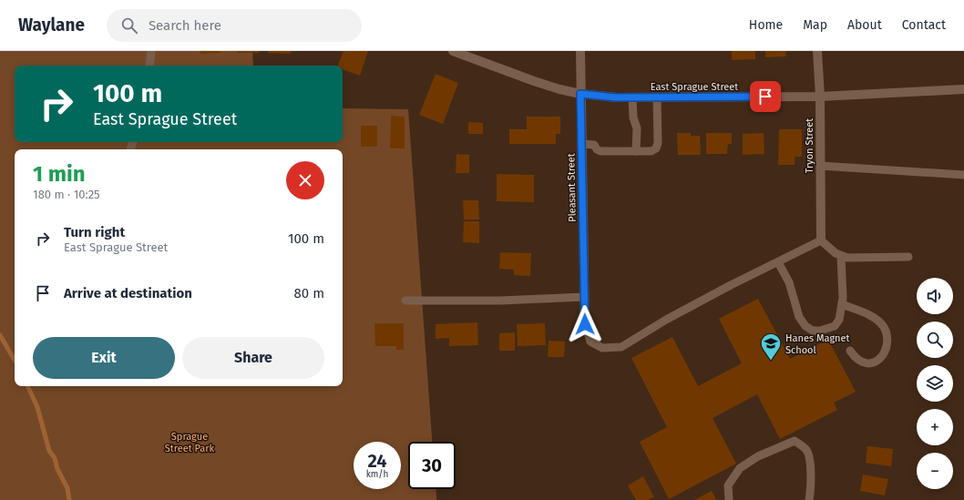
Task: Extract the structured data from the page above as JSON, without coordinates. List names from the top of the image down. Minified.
{"streets":{"street":["East Sprague Street","Tryon Street","Pleasant Street"]},"crossings":[["East Sprague Street","Tryon Street"],["East Sprague Street","Pleasant Street"]],"parks":["Sprague Street Park"],"places":{"school or university":["Hanes Magnet School"]},"page":{"header":"Waylane","search":"Search here","nav":["Home","Map","About","Contact"],"turn":["100 m","East Sprague Street"],"heading":["1 min","180 m · 10:25"],"list":[{"name":"Turn right","note":"East Sprague Street","value":"100 m"},{"name":"Arrive at destination","value":"80 m"}],"map_buttons":["+","−"],"buttons":["Exit","Share"],"speed":"24 km/h","limit":"30"}}
